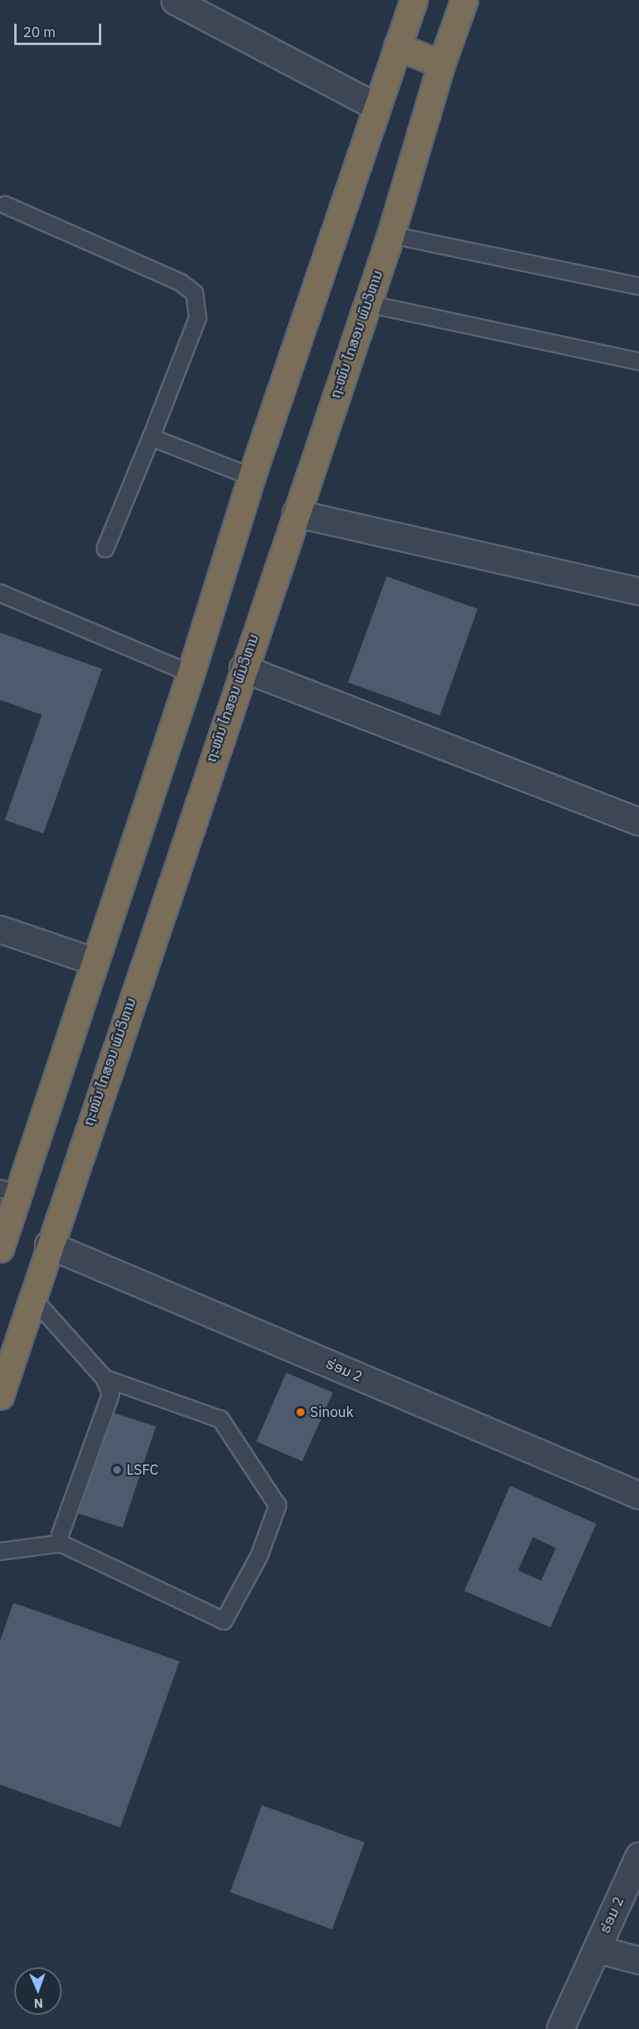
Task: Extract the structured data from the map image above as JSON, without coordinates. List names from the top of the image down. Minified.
{"streets":{"highway":["ຖະໜົນ ໄກສອນ ພົມວິຫານ"],"street":["ຮ່ອມ 2"]},"crossings":[["ຖະໜົນ ໄກສອນ ພົມວິຫານ","ຮ່ອມ 2"]],"places":["Sinouk","LSFC"],"scale_bar":"20 m","north":"bottom"}
